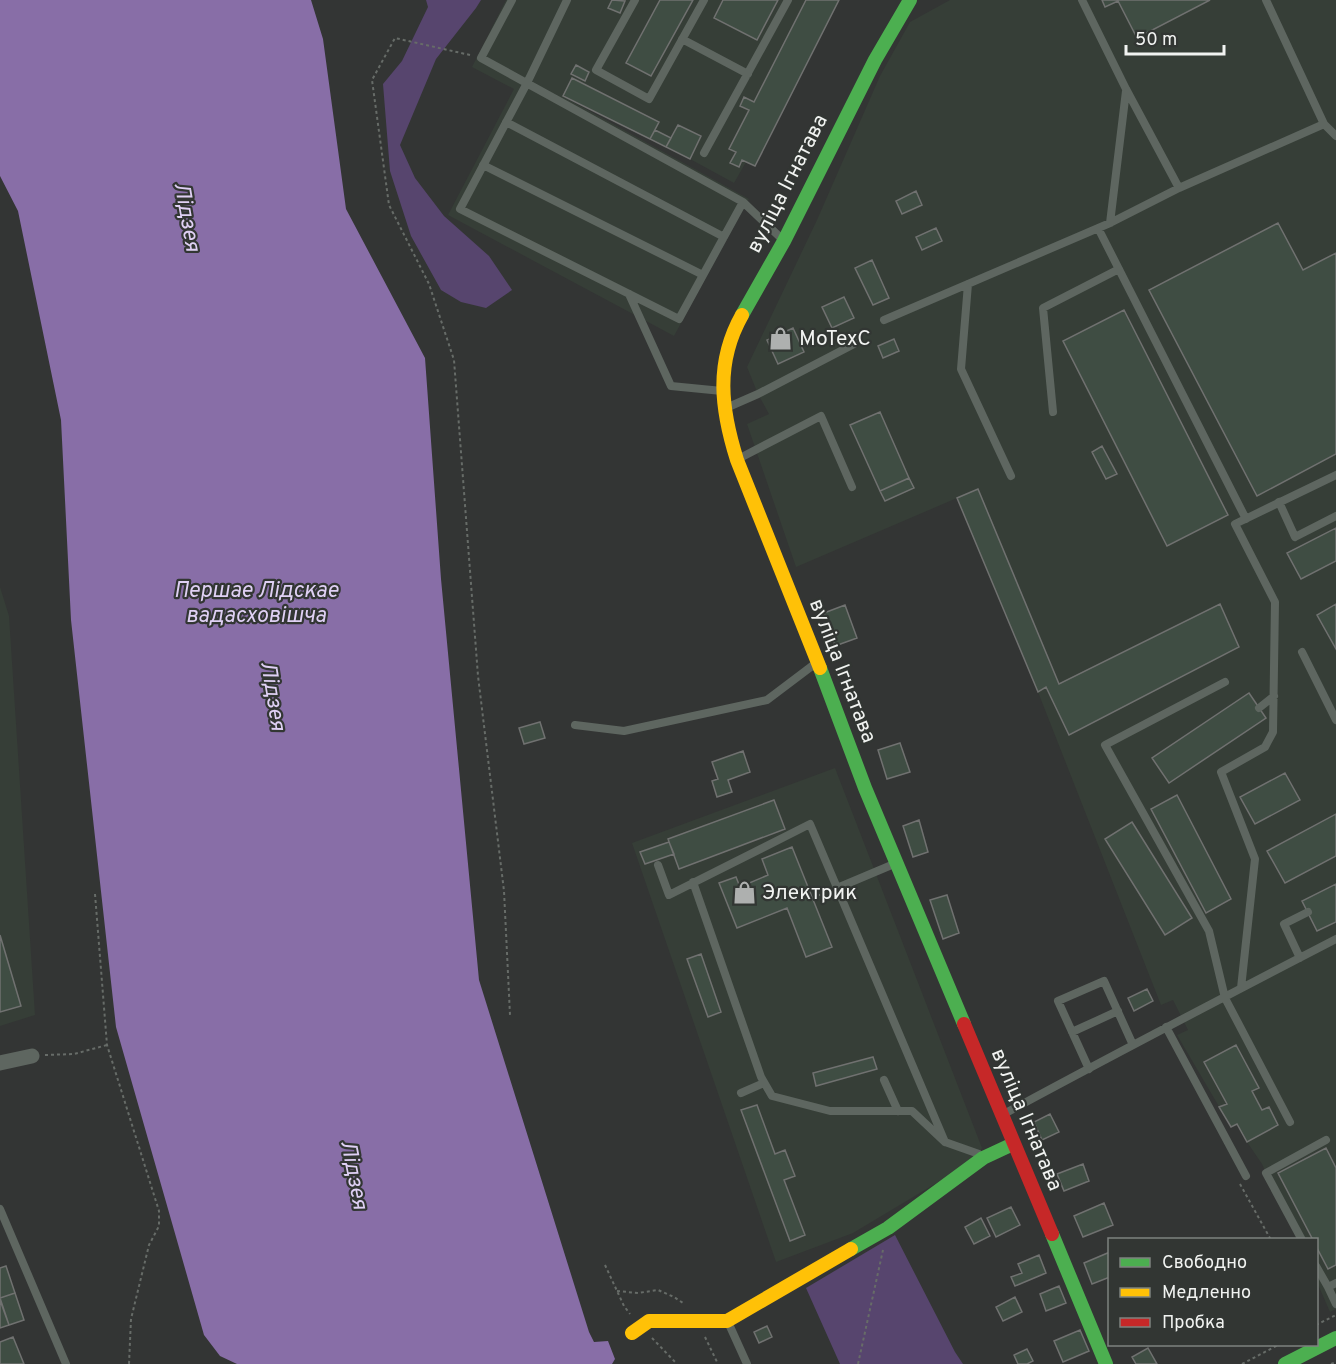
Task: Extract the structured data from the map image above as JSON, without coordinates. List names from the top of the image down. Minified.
{"streets":{"street":["вуліца Ігнатава"]},"water":["Лідзея","Першае Лідскае вадасховішча"],"places":{"shop":["MoTexC","Электрик"]},"legend":["Свободно","Медленно","Пробка"],"scale_bar":"50 m"}
